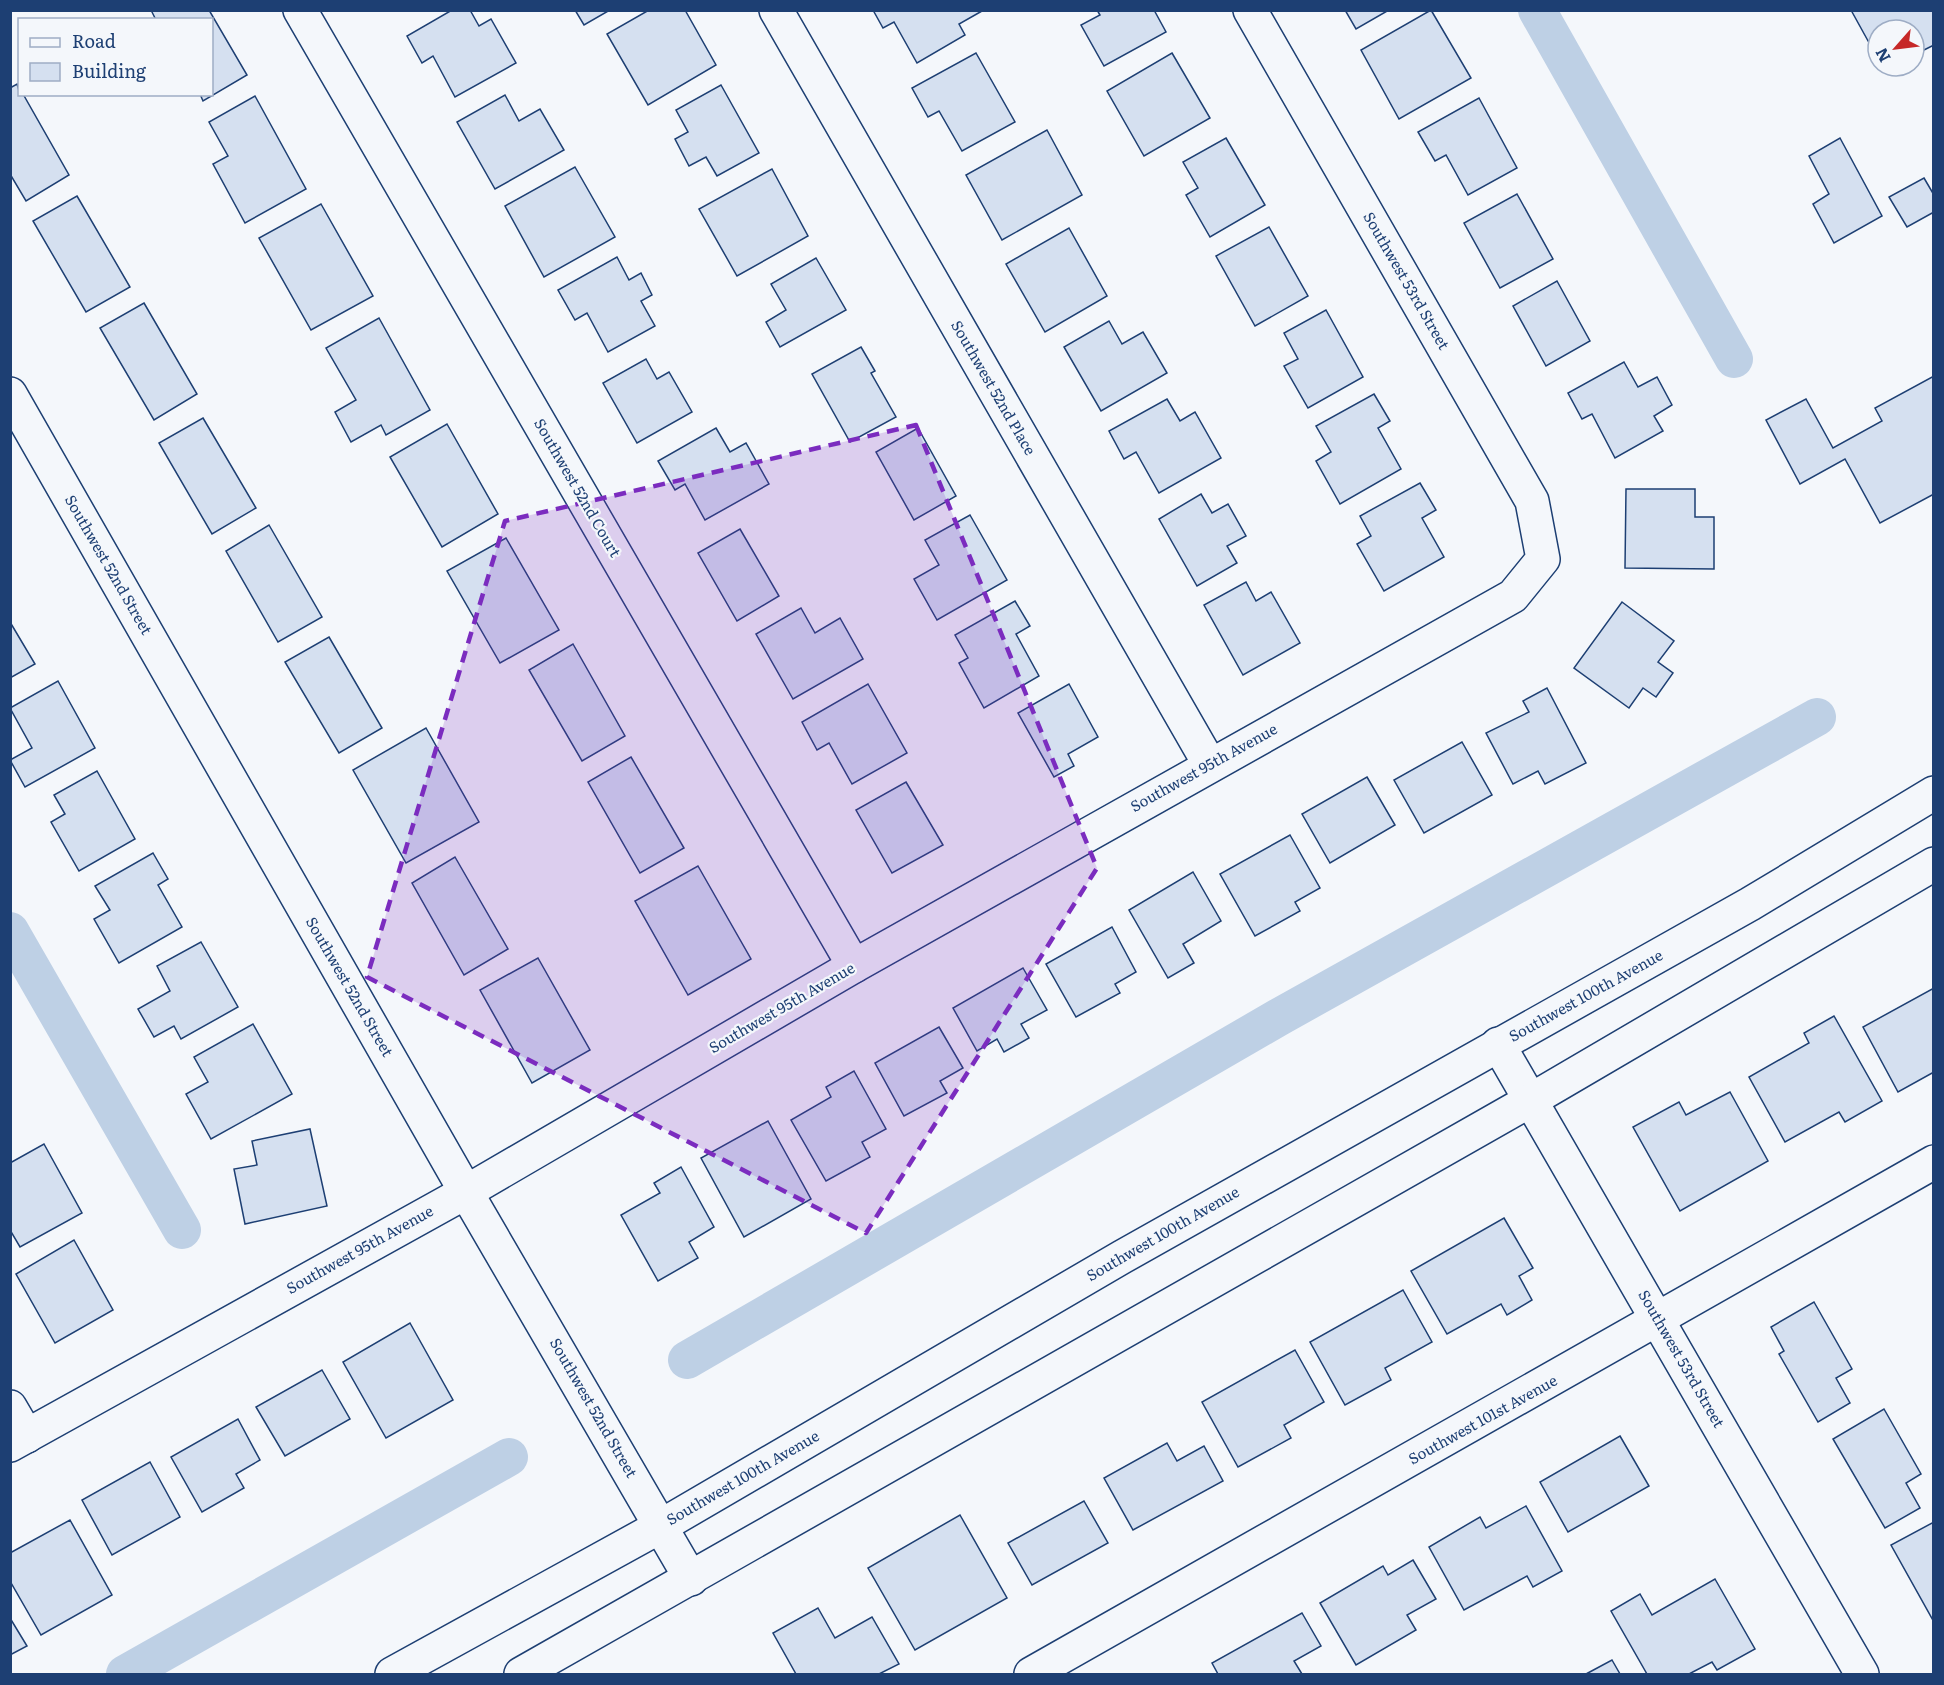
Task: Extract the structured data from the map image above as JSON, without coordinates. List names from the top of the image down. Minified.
{"streets":{"street":["Southwest 53rd Street","Southwest 52nd Place","Southwest 52nd Court","Southwest 52nd Street","Southwest 95th Avenue","Southwest 100th Avenue","Southwest 101st Avenue"]},"crossings":[["Southwest 53rd Street","Southwest 95th Avenue"],["Southwest 53rd Street","Southwest 100th Avenue"],["Southwest 53rd Street","Southwest 101st Avenue"],["Southwest 52nd Place","Southwest 95th Avenue"],["Southwest 52nd Court","Southwest 95th Avenue"],["Southwest 52nd Street","Southwest 95th Avenue"],["Southwest 52nd Street","Southwest 100th Avenue"]],"legend":["Road","Building"],"north":"bottom left"}
